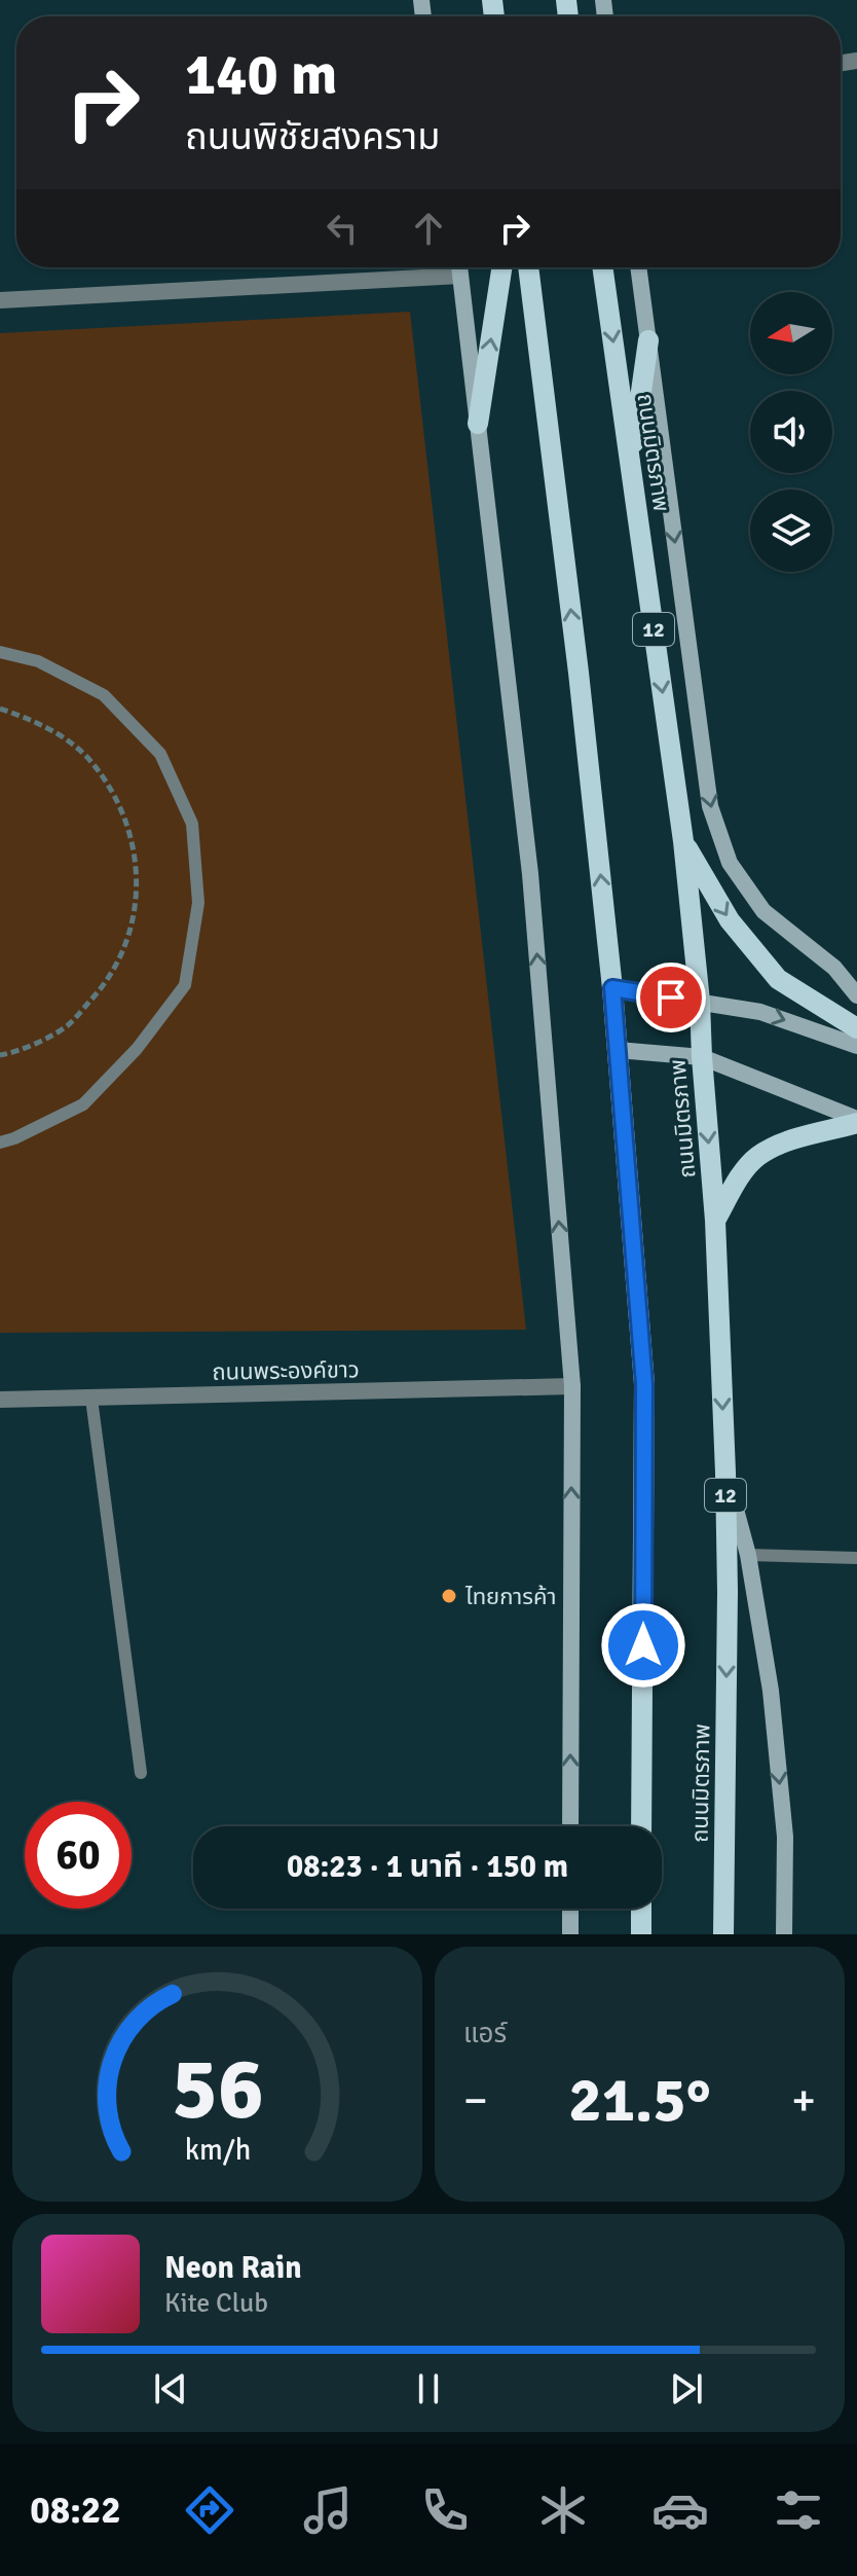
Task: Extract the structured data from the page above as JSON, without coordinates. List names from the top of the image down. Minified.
{"streets":{"main road":["ถนนมิตรภาพ","12"],"street":["ถนนพระองค์ขาว"]},"places":["ไทยการค้า"],"north":"left","page":{"turn":["140 m","ถนนพิชัยสงคราม"],"limit":"60","trip":"08:23 · 1 นาที · 150 m","tile":"แอร์","heat":["−","21.5°","+"],"song":["Neon Rain","Kite Club"],"tabs":"08:22","gauge":["56","km/h"]}}
